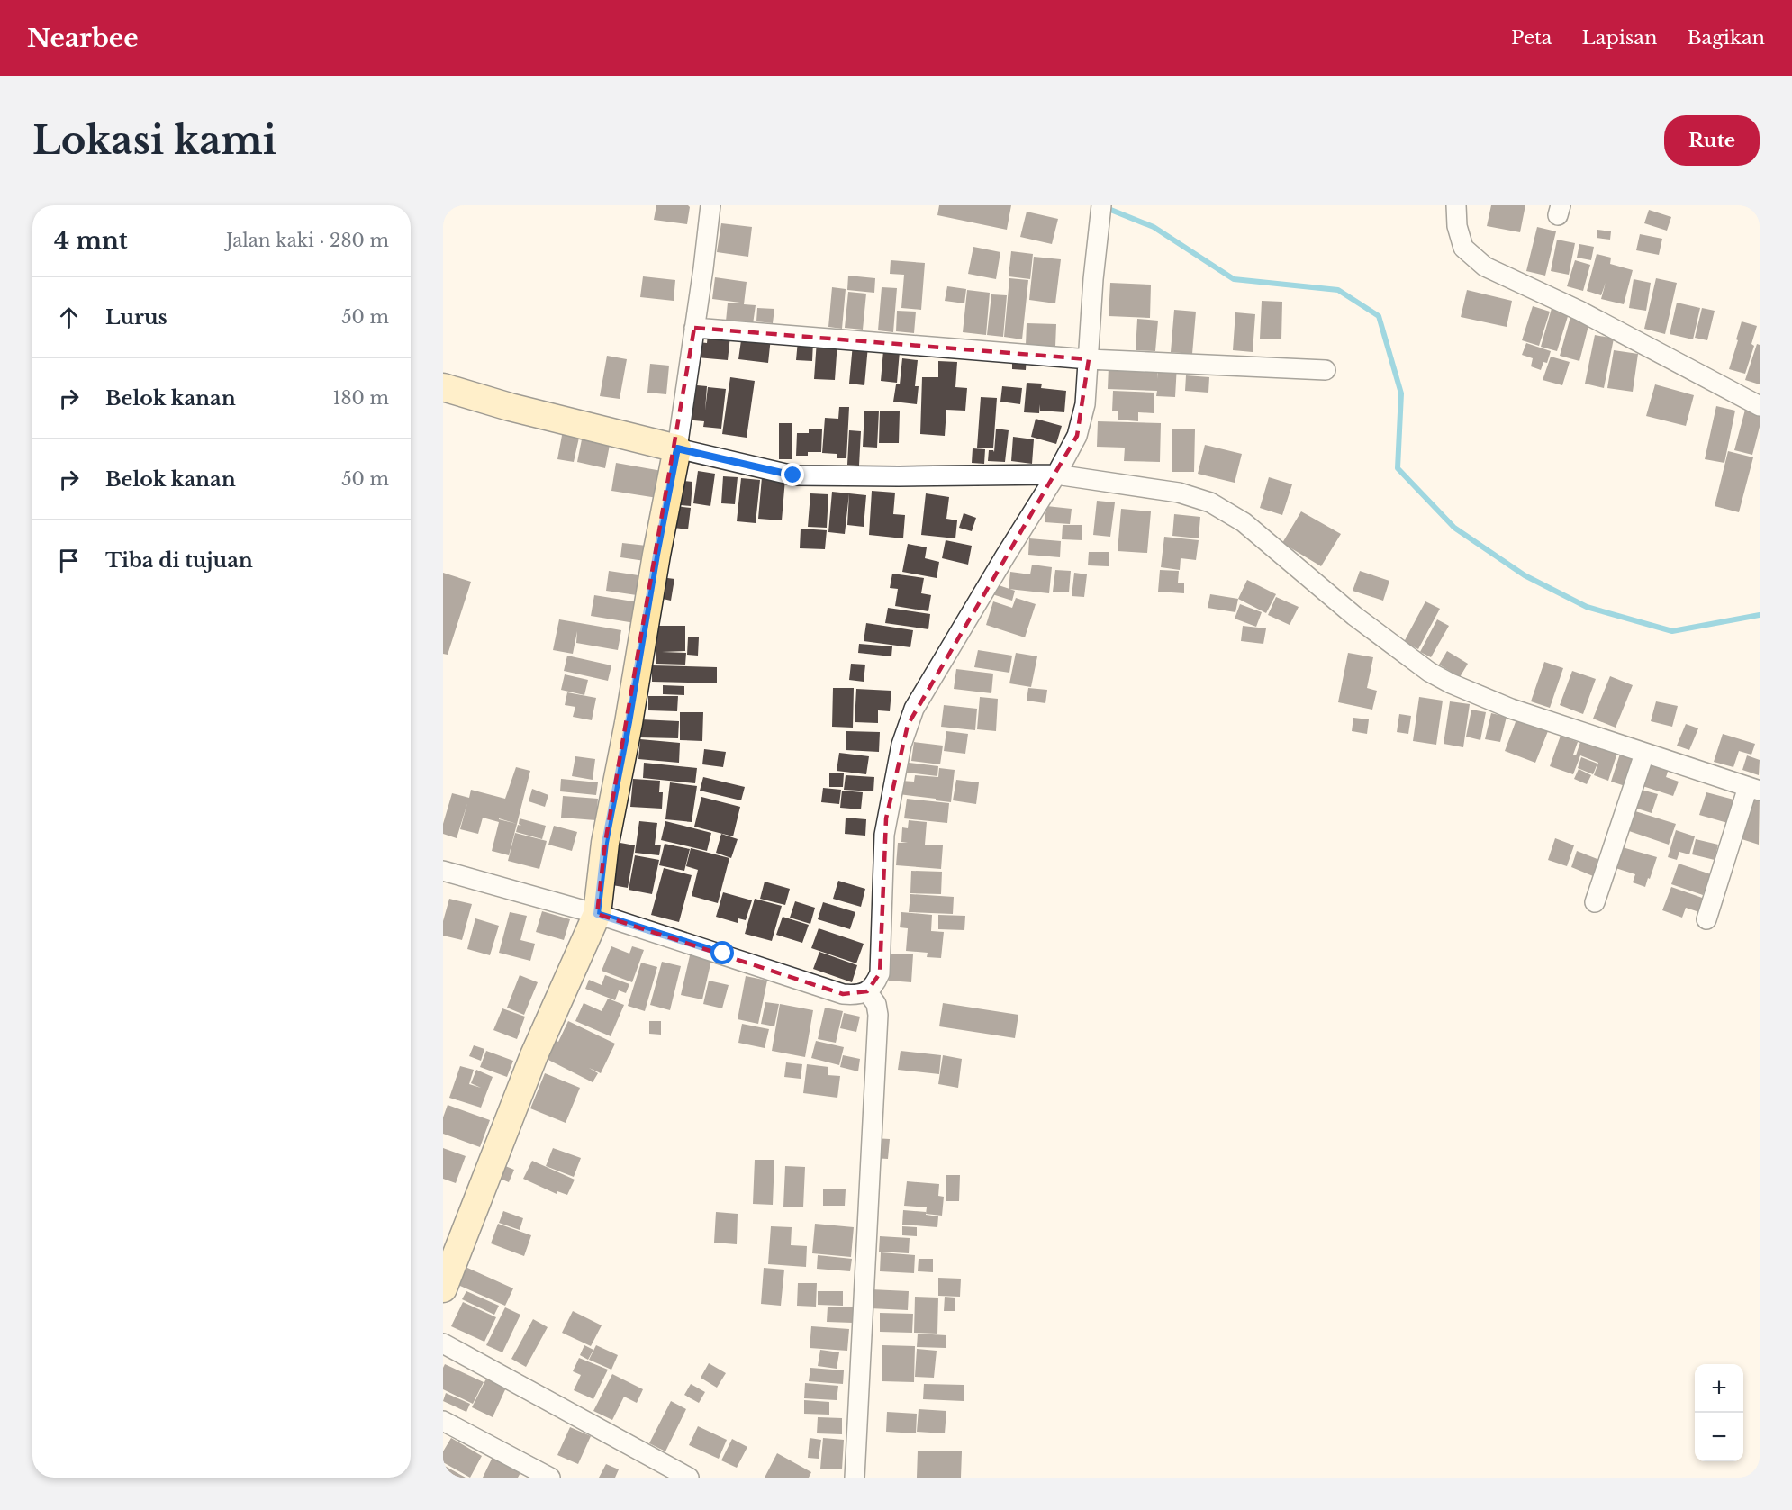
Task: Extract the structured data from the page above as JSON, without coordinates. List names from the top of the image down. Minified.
{"page":{"header":"Nearbee","nav":["Peta","Lapisan","Bagikan"],"buttons":"Rute","title":"Lokasi kami","heading":["4 mnt","Jalan kaki · 280 m"],"list":[["Lurus","50 m"],["Belok kanan","180 m"],["Belok kanan","50 m"],"Tiba di tujuan"],"map_buttons":["+","−"]}}
